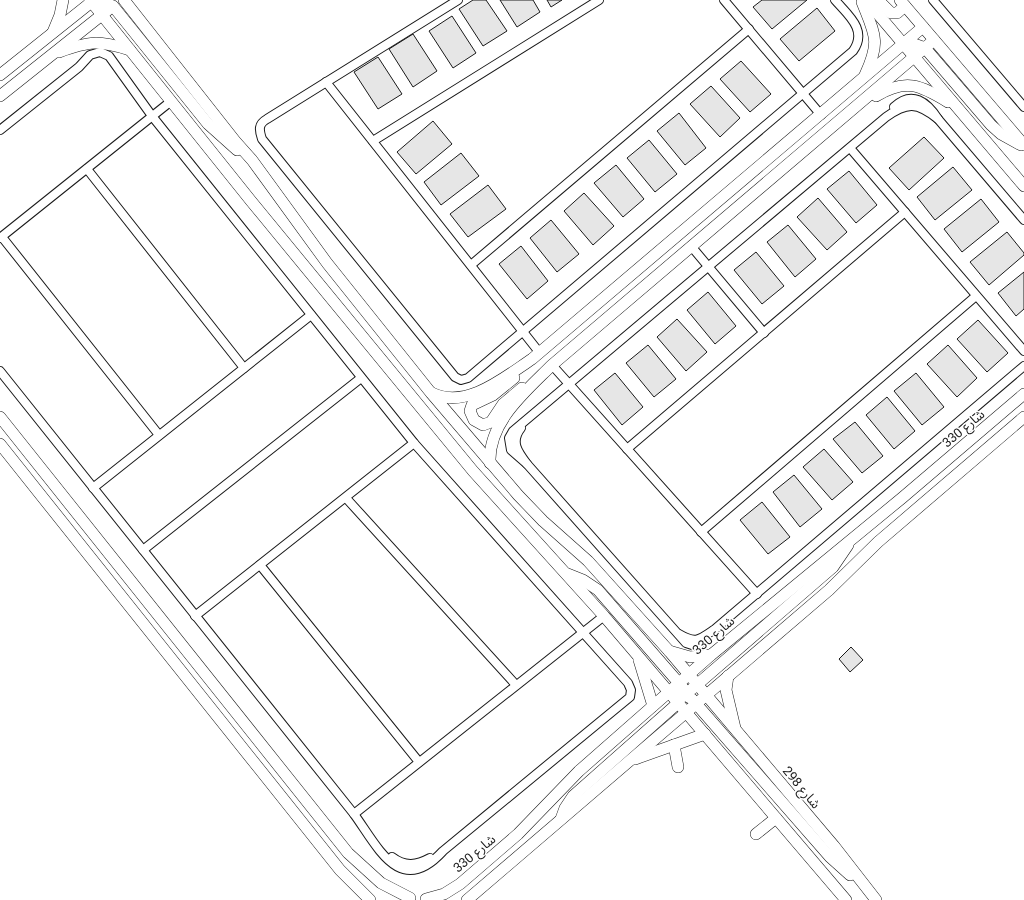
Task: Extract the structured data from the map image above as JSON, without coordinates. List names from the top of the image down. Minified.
{"streets":{"street":["شارع 330","شارع 298"]},"crossings":[["شارع 330","شارع 298"]]}
